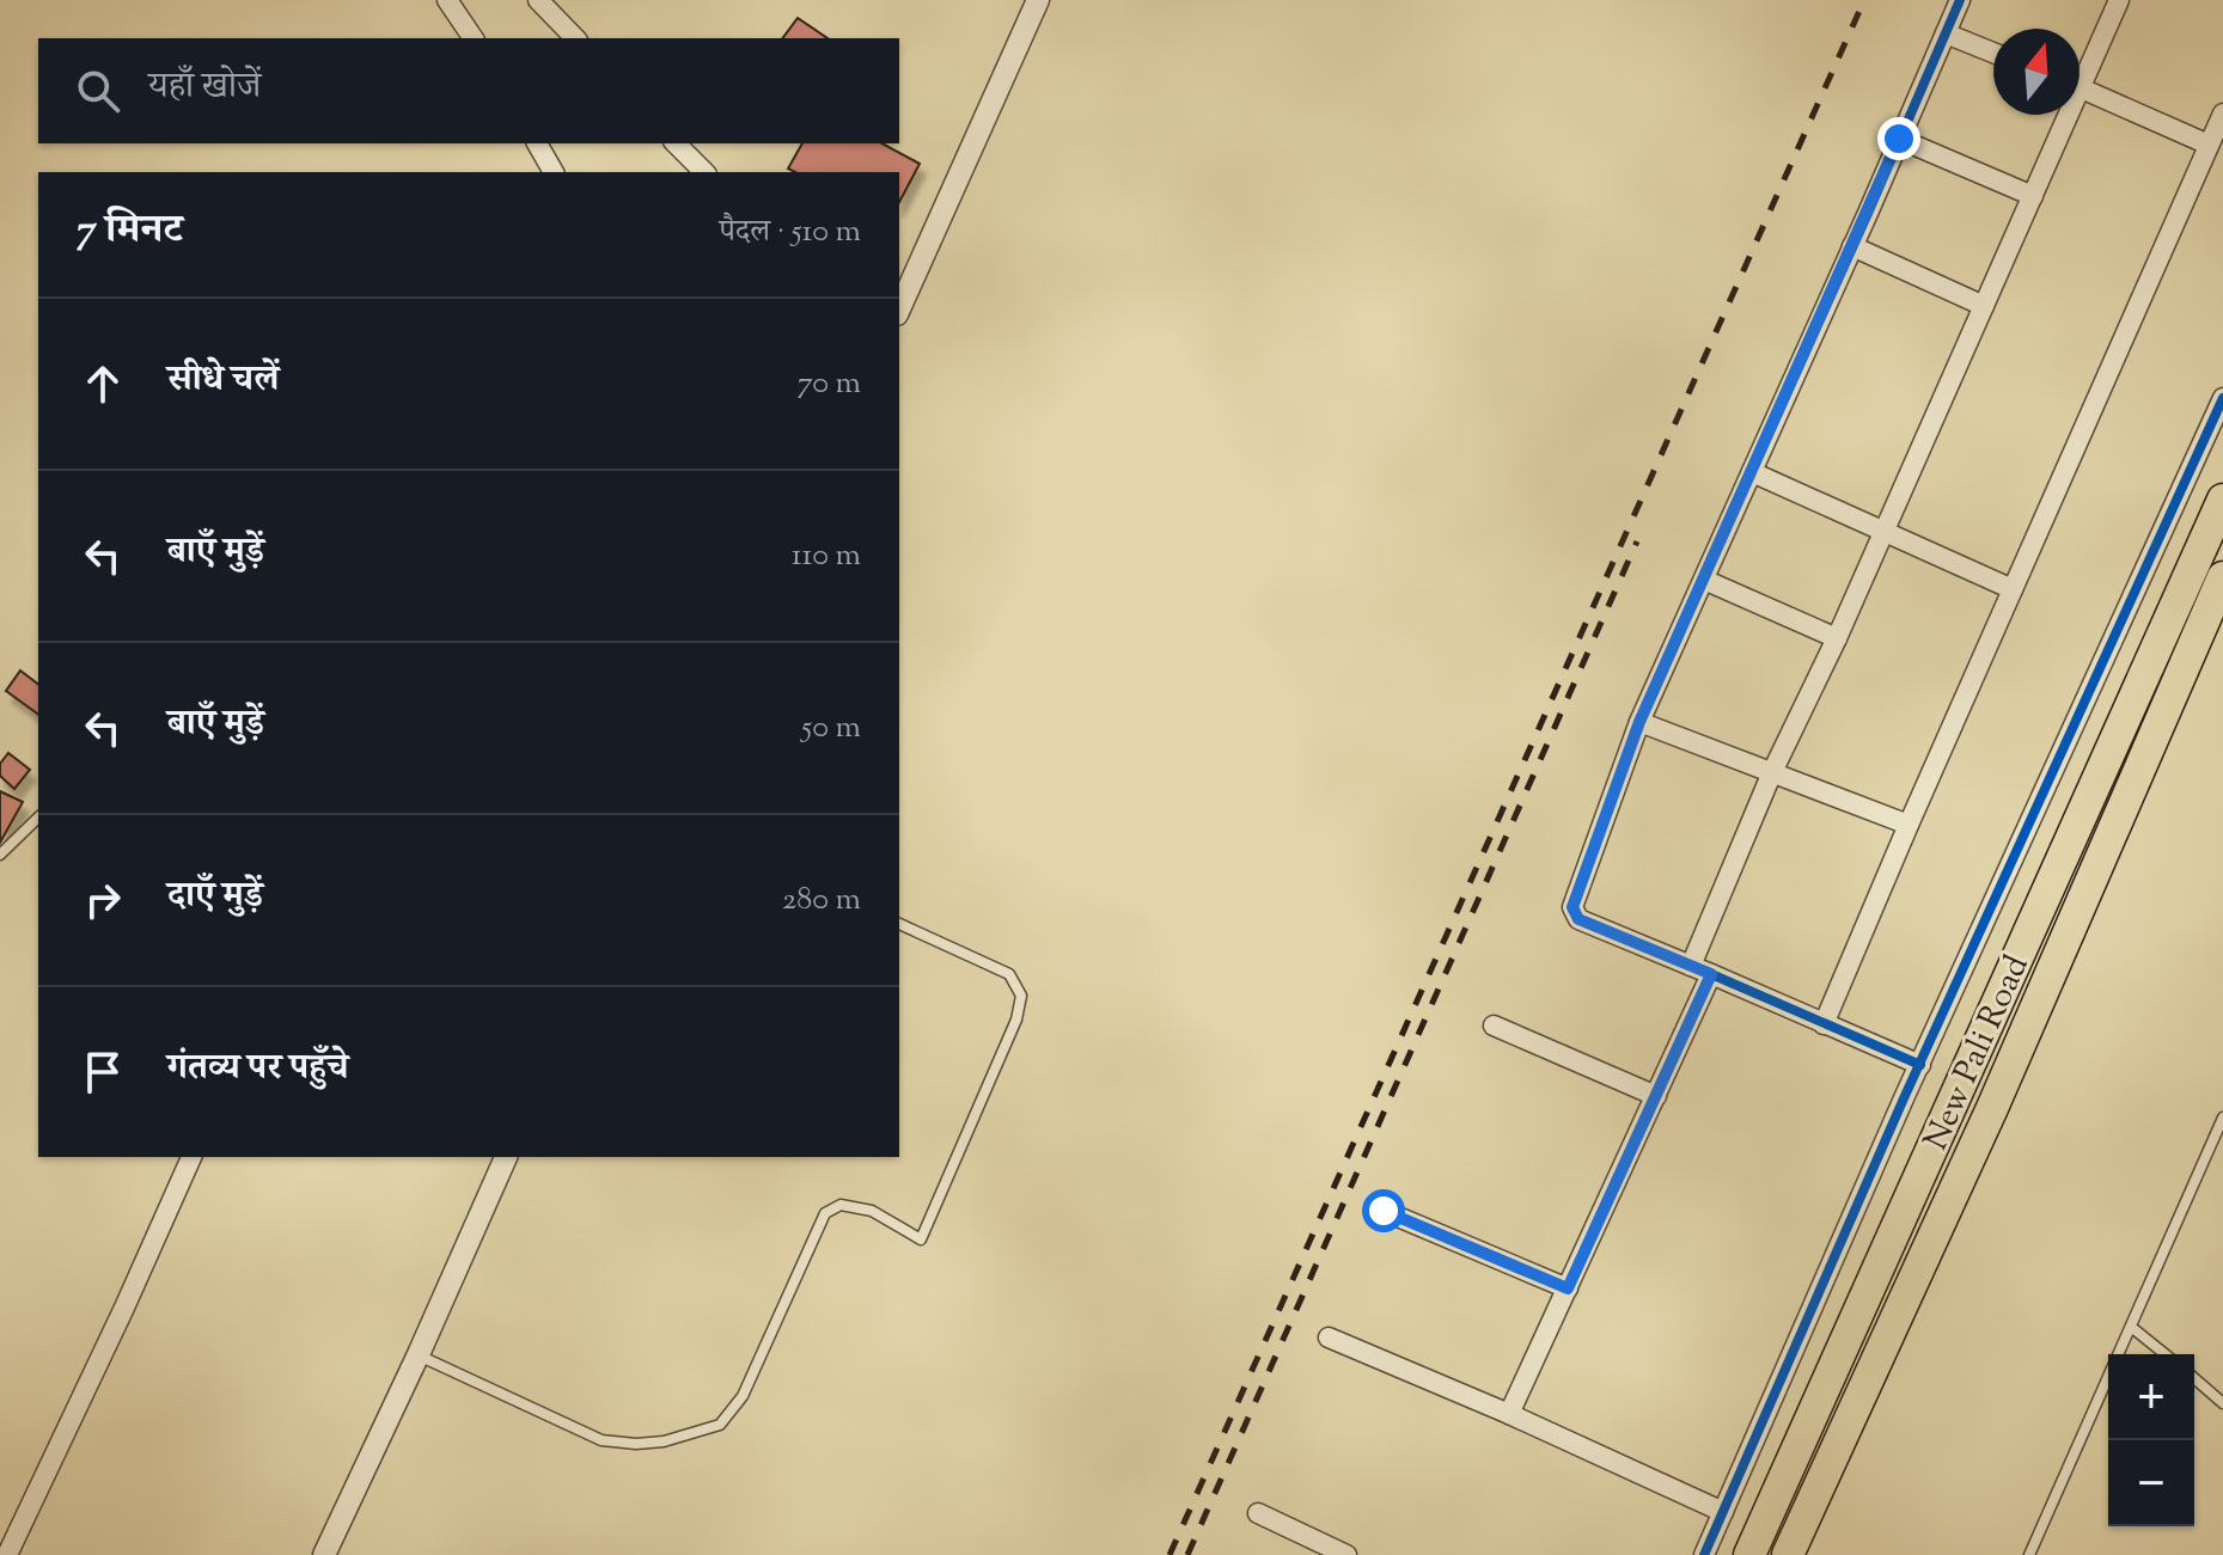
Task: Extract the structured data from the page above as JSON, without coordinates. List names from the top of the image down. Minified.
{"streets":{"highway":["New Pali Road"]},"north":"top","page":{"search":"यहाँ खोजें","heading":["7 मिनट","पैदल · 510 m"],"list":[["सीधे चलें","70 m"],["बाएँ मुड़ें","110 m"],["बाएँ मुड़ें","50 m"],["दाएँ मुड़ें","280 m"],"गंतव्य पर पहुँचे"],"map_buttons":["+","−"]}}
